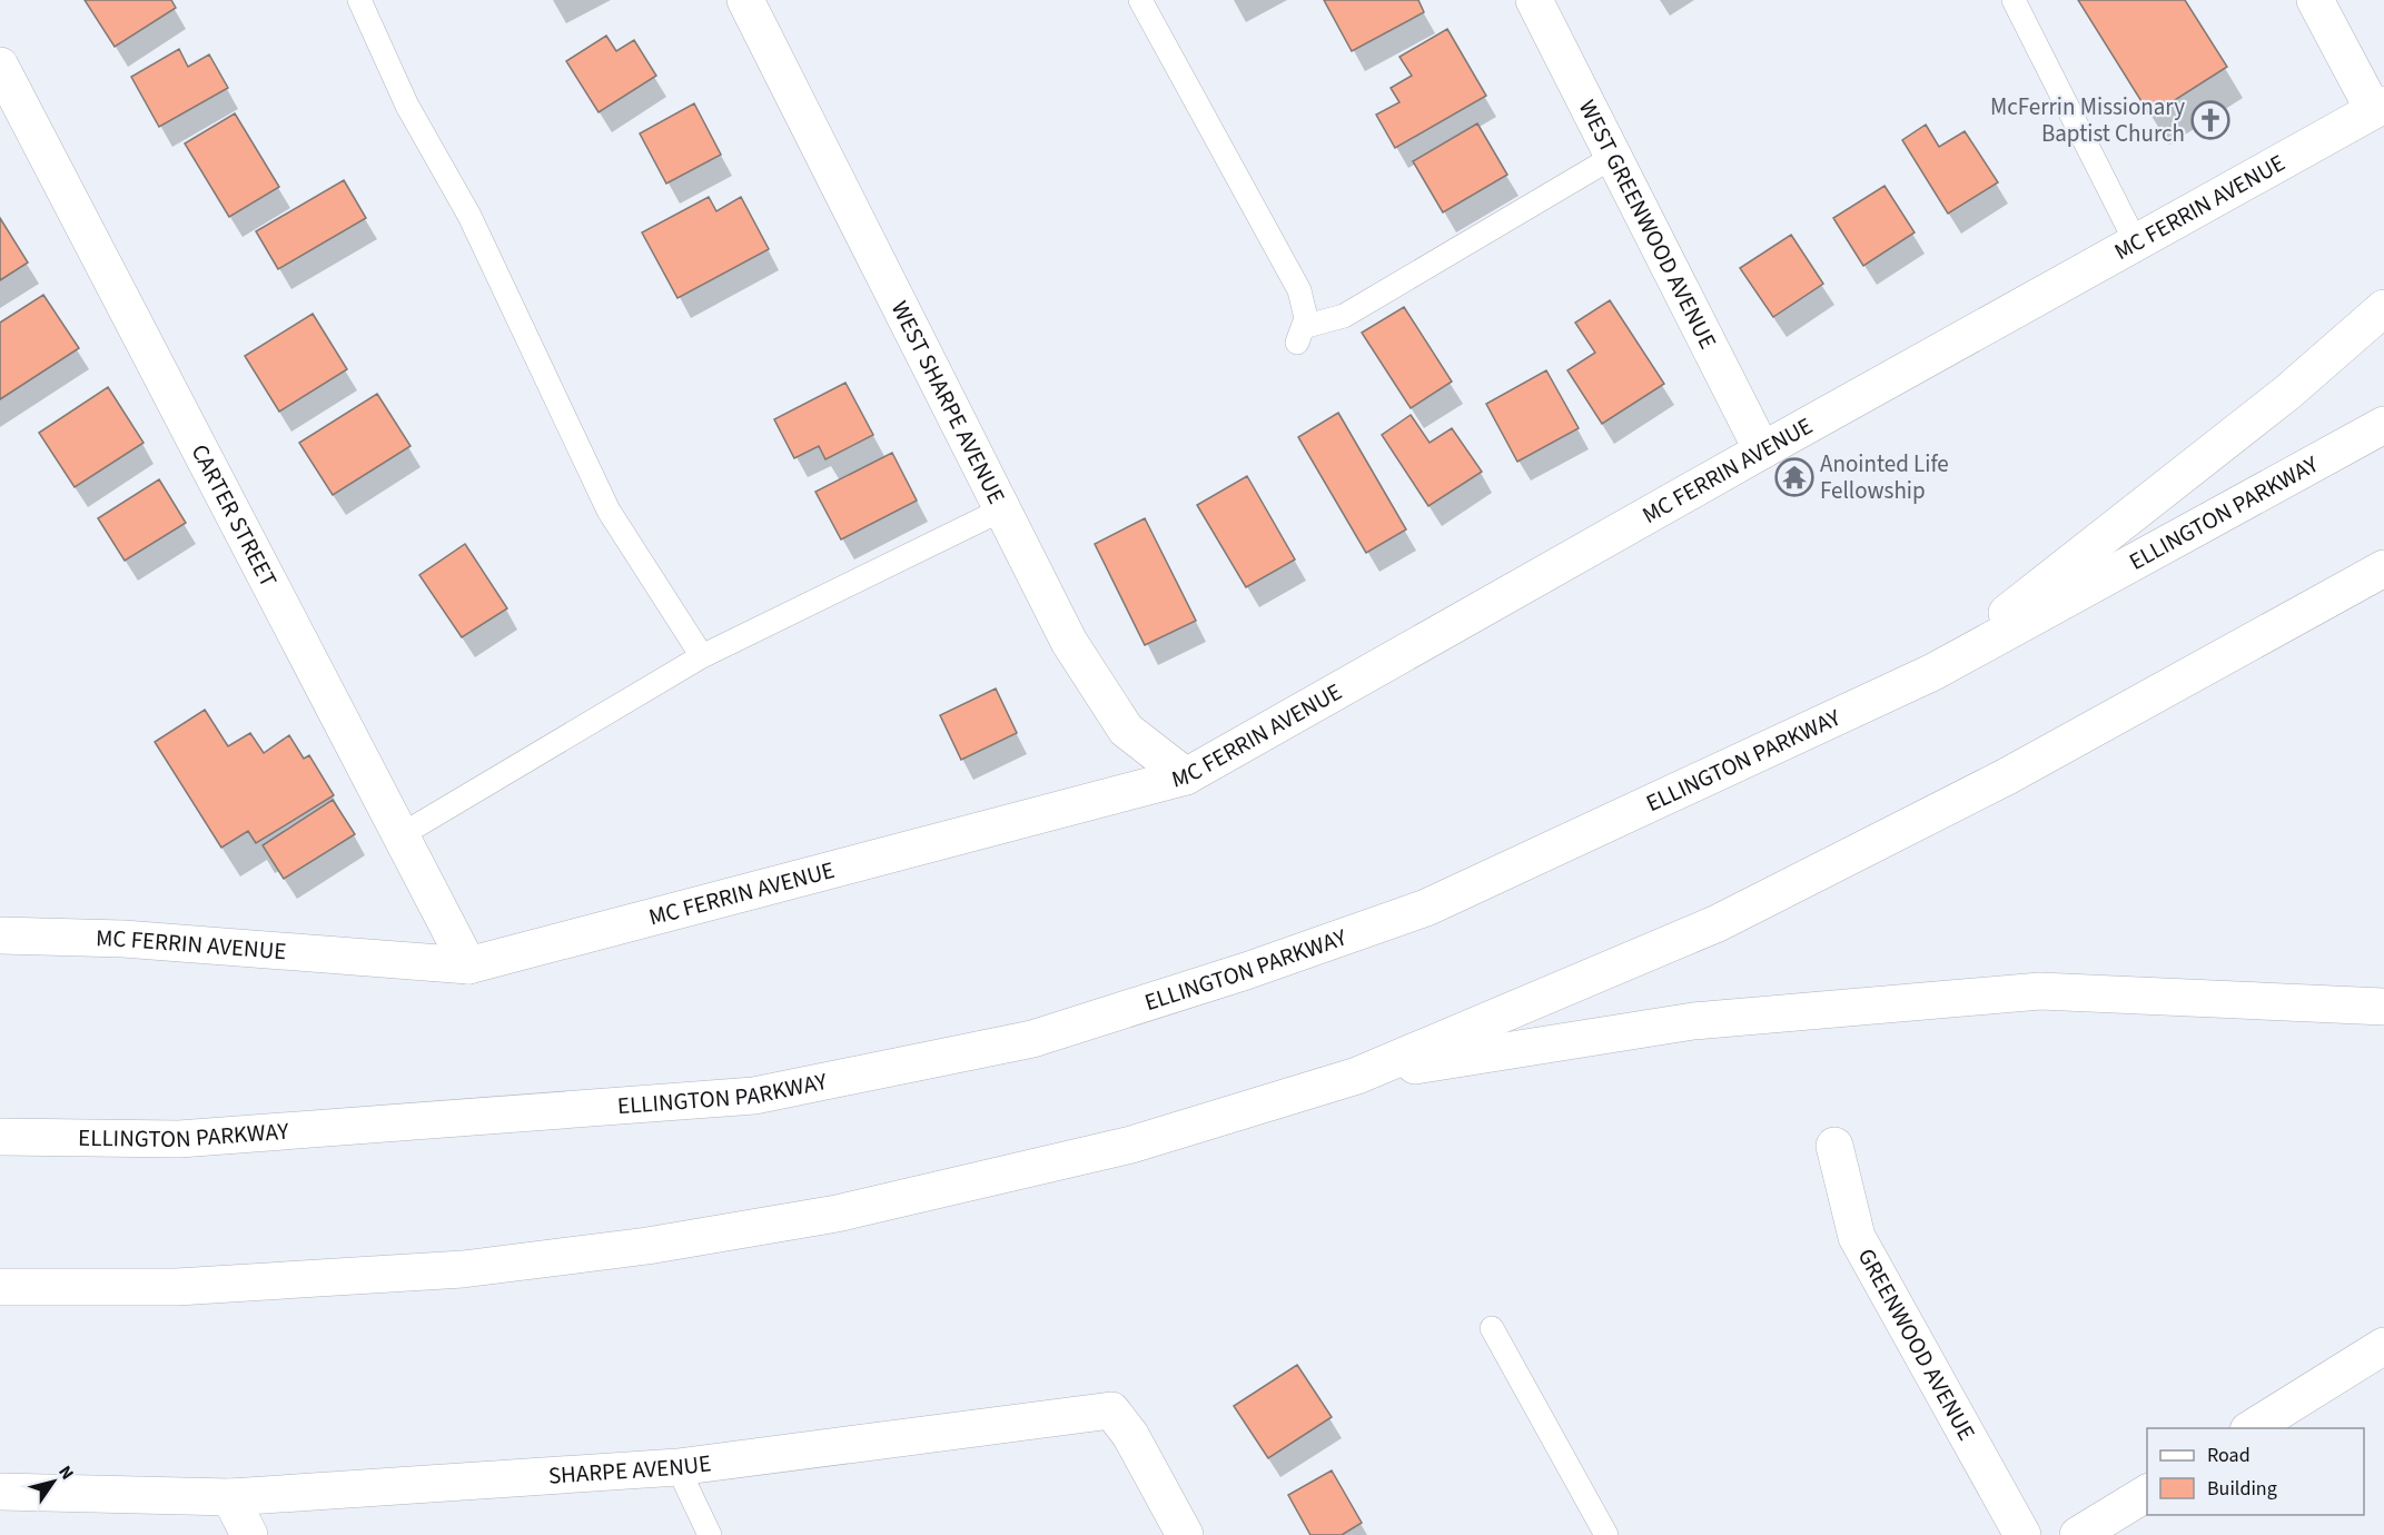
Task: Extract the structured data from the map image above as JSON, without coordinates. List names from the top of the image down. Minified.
{"streets":{"main road":["MC FERRIN AVENUE","WEST GREENWOOD AVENUE","WEST SHARPE AVENUE","ELLINGTON PARKWAY","CARTER STREET","GREENWOOD AVENUE","SHARPE AVENUE"]},"crossings":[["MC FERRIN AVENUE","WEST GREENWOOD AVENUE"],["MC FERRIN AVENUE","WEST SHARPE AVENUE"],["MC FERRIN AVENUE","CARTER STREET"]],"places":{"church":["McFerrin Missionary Baptist Church"],"temple":["Anointed Life Fellowship"]},"legend":["Road","Building"],"north":"top right"}
